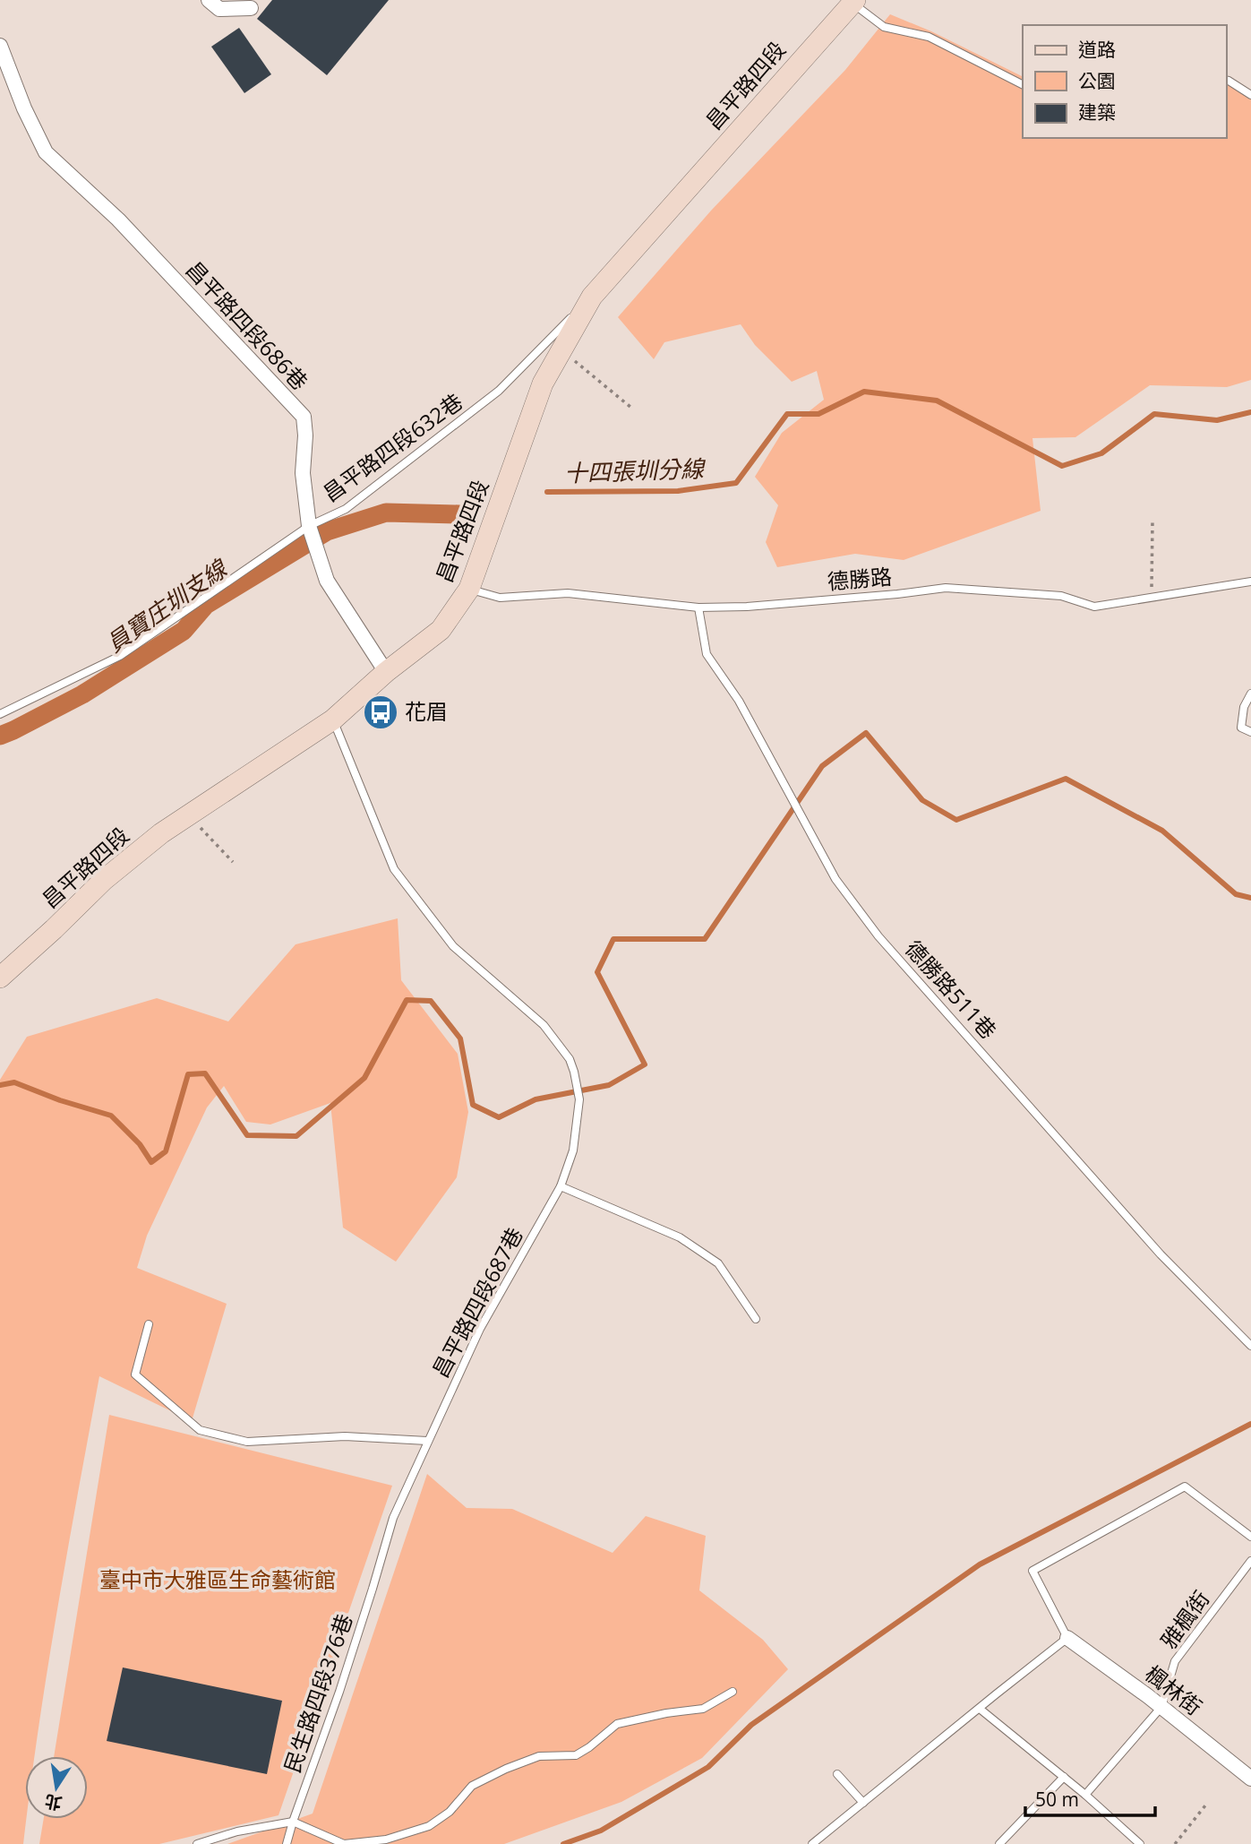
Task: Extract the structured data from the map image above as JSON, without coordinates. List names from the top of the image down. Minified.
{"streets":{"street":["昌平路四段","昌平路四段686巷","楓林街"],"lane":["昌平路四段632巷","德勝路","德勝路511巷","昌平路四段687巷","雅楓街","民生路四段376巷"]},"crossings":[["昌平路四段","昌平路四段686巷"],["昌平路四段","昌平路四段632巷"],["昌平路四段","德勝路"],["昌平路四段","昌平路四段687巷"],["昌平路四段686巷","昌平路四段632巷"],["德勝路","德勝路511巷"],["昌平路四段687巷","民生路四段376巷"],["雅楓街","楓林街"]],"water":["十四張圳分線","員寶庄圳支線"],"parks":["臺中市大雅區生命藝術館"],"places":{"bus stop":["花眉"]},"legend":["道路","公園","建築"],"scale_bar":"50 m","north":"bottom"}
